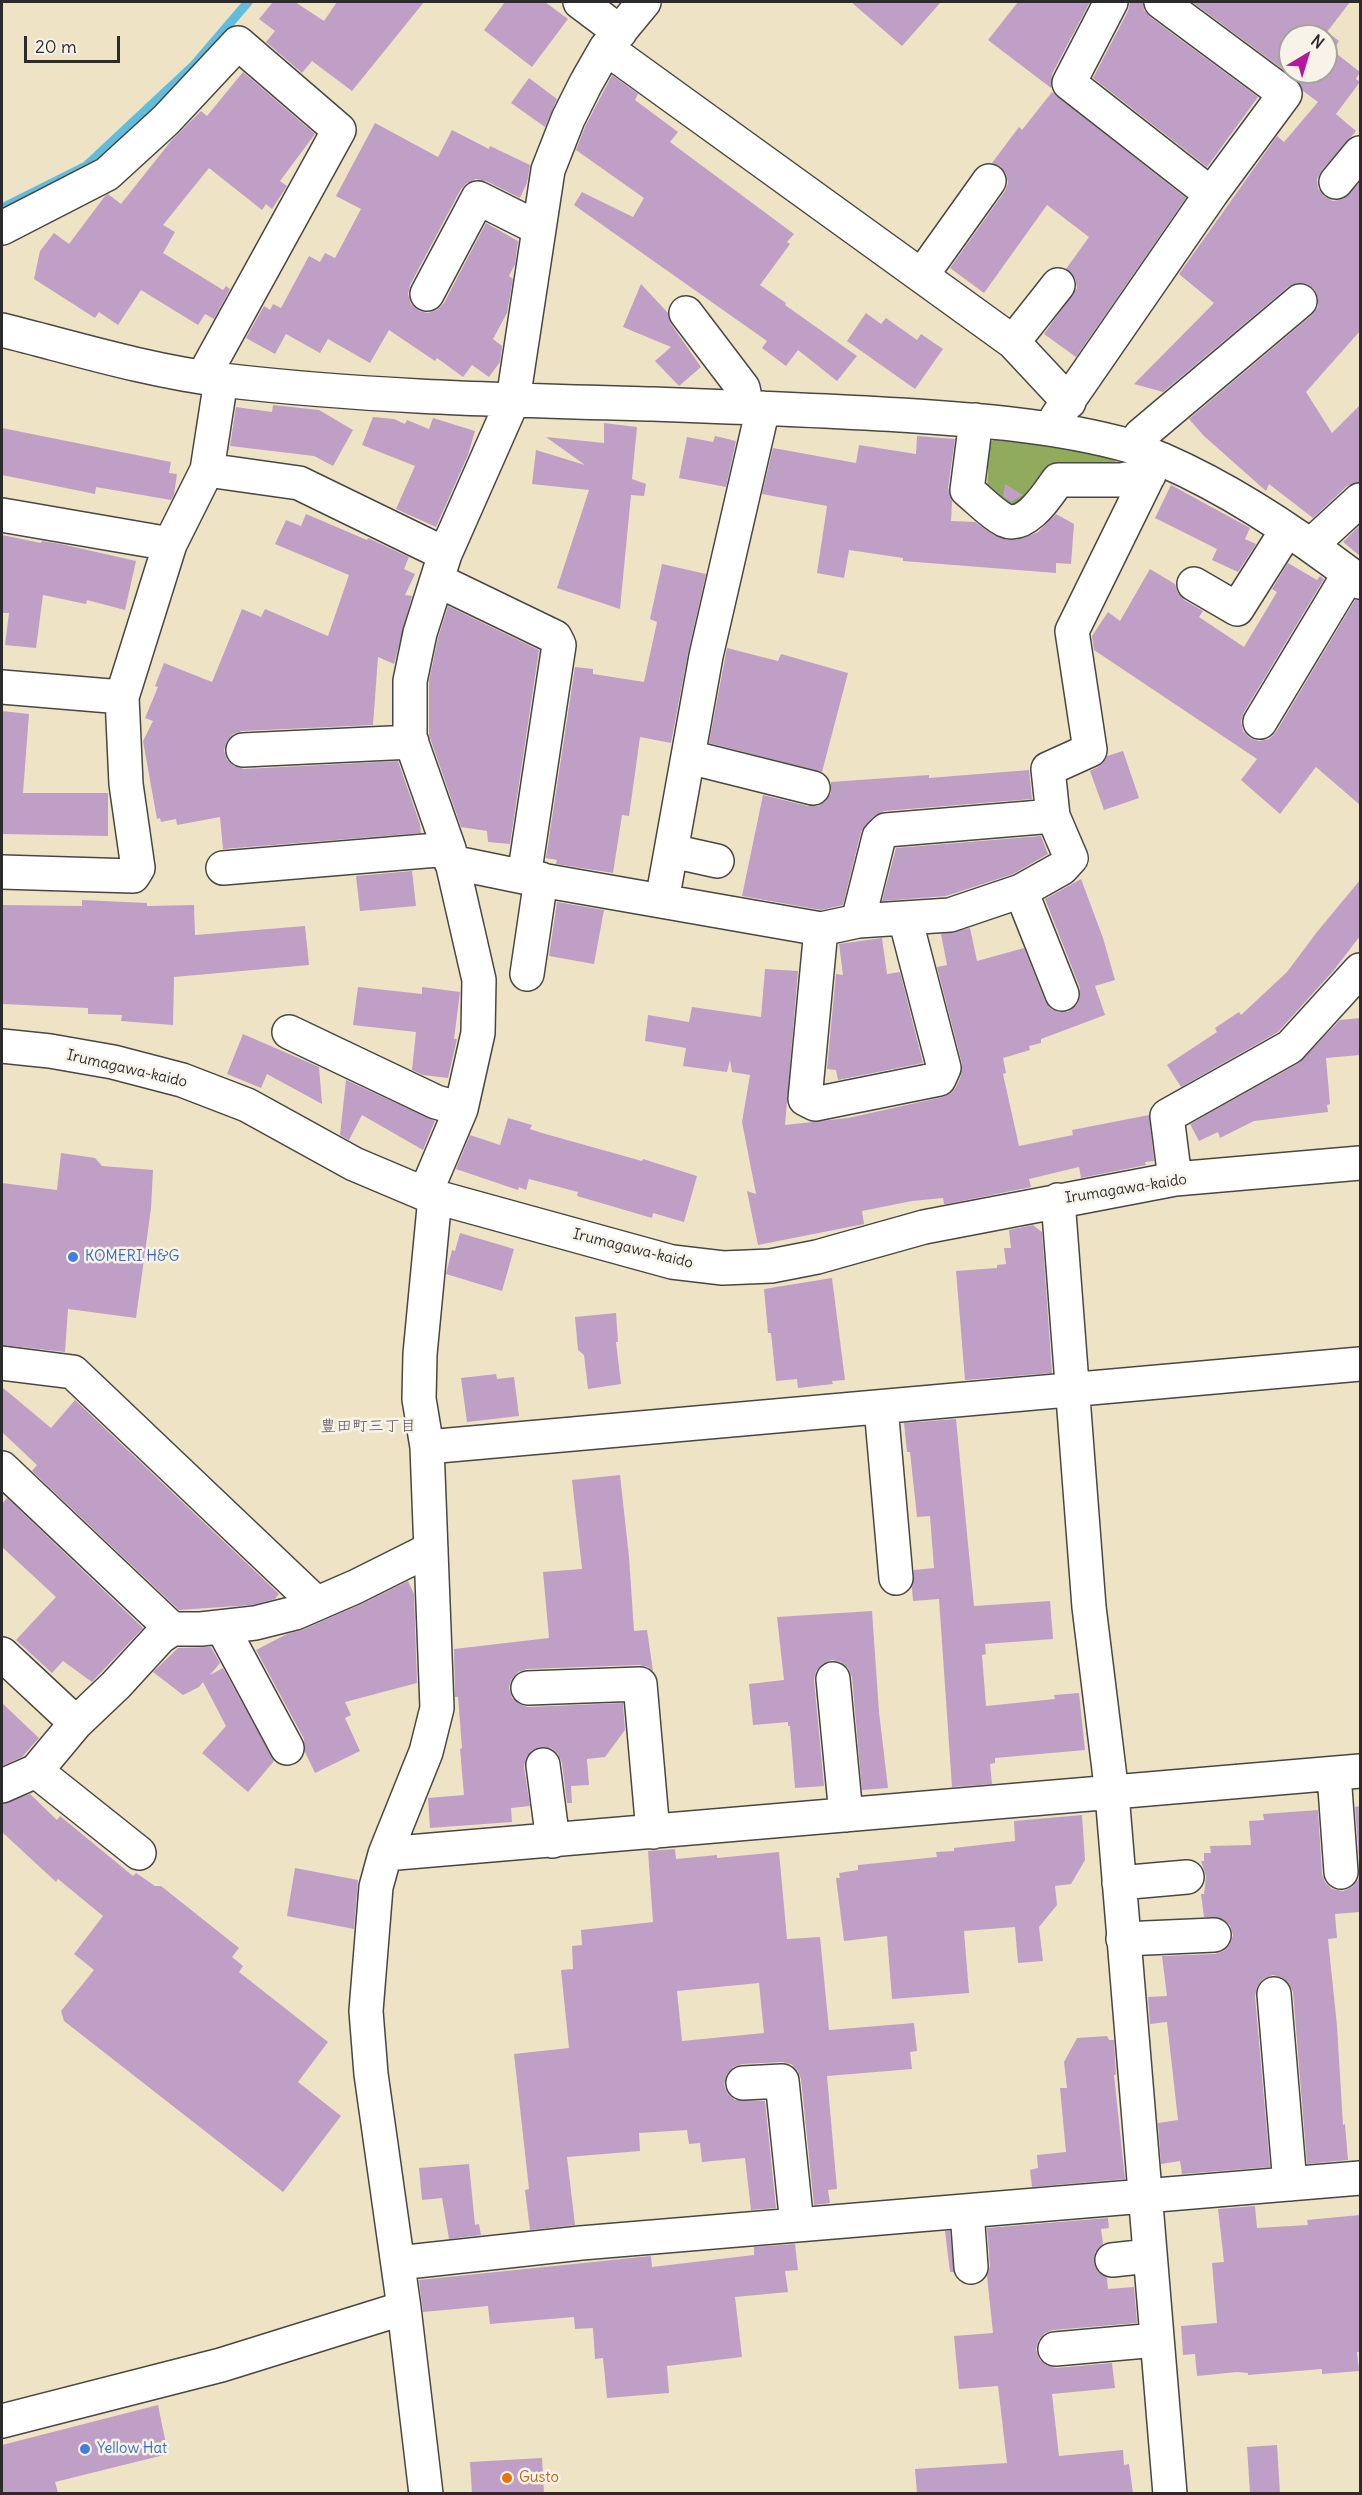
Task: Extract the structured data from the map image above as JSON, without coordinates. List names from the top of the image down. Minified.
{"streets":{"street":["Irumagawa-kaido"]},"districts":["豊田町三丁目"],"places":["KOMERI H&G","Yellow Hat","Gusto"],"scale_bar":"20 m","north":"top right"}
